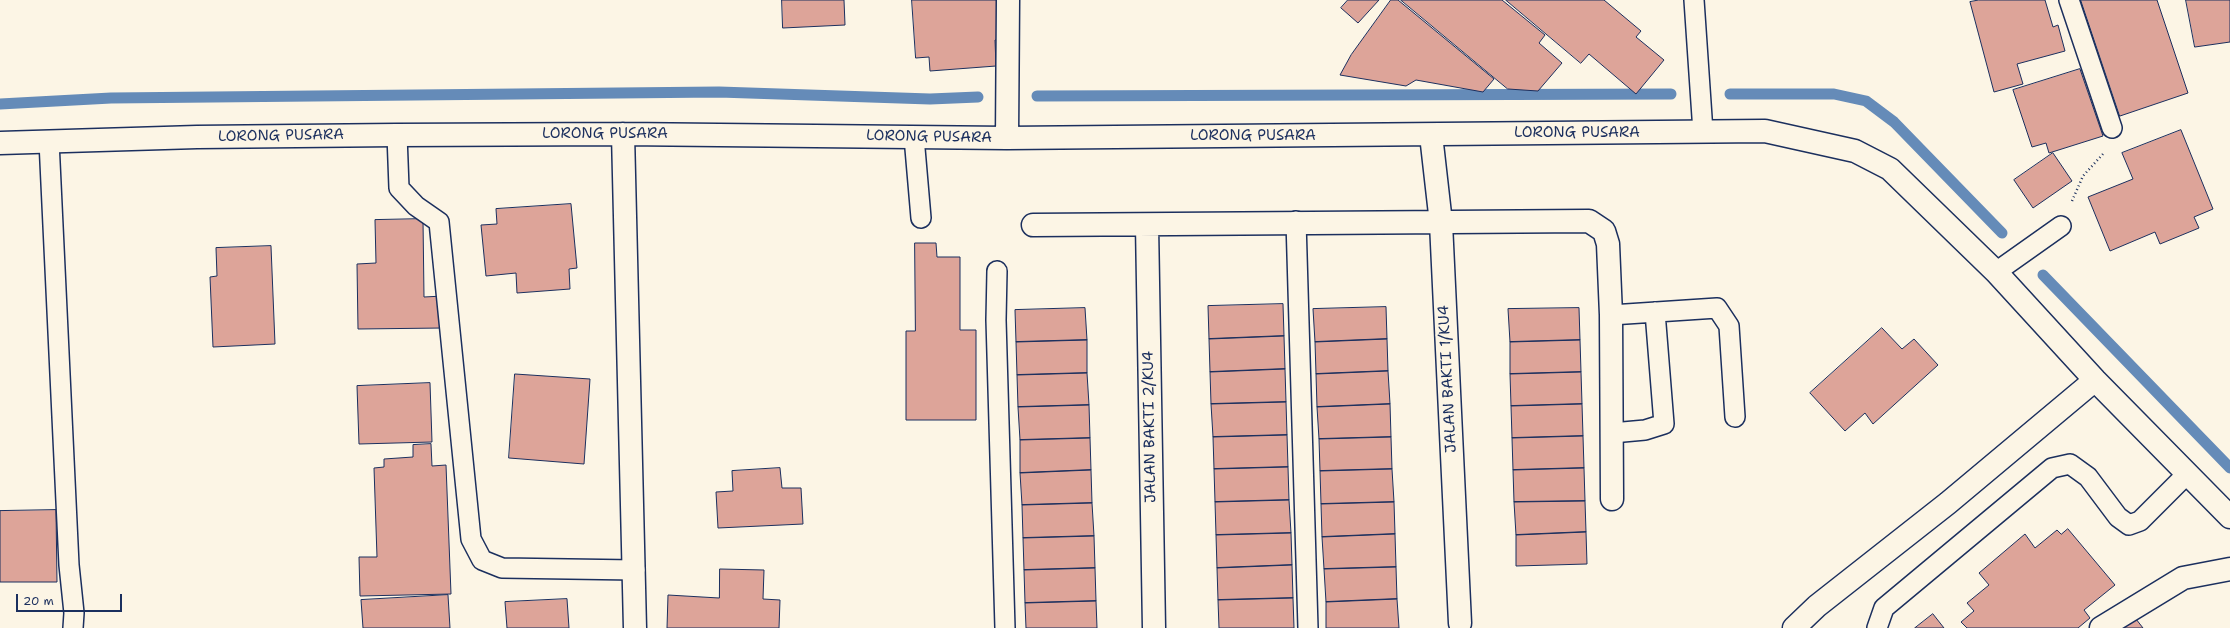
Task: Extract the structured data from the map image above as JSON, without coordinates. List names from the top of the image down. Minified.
{"streets":{"street":["LORONG PUSARA","JALAN BAKTI 1/KU4","JALAN BAKTI 2/KU4"]},"crossings":[["LORONG PUSARA","JALAN BAKTI 1/KU4"]],"scale_bar":"20 m"}
